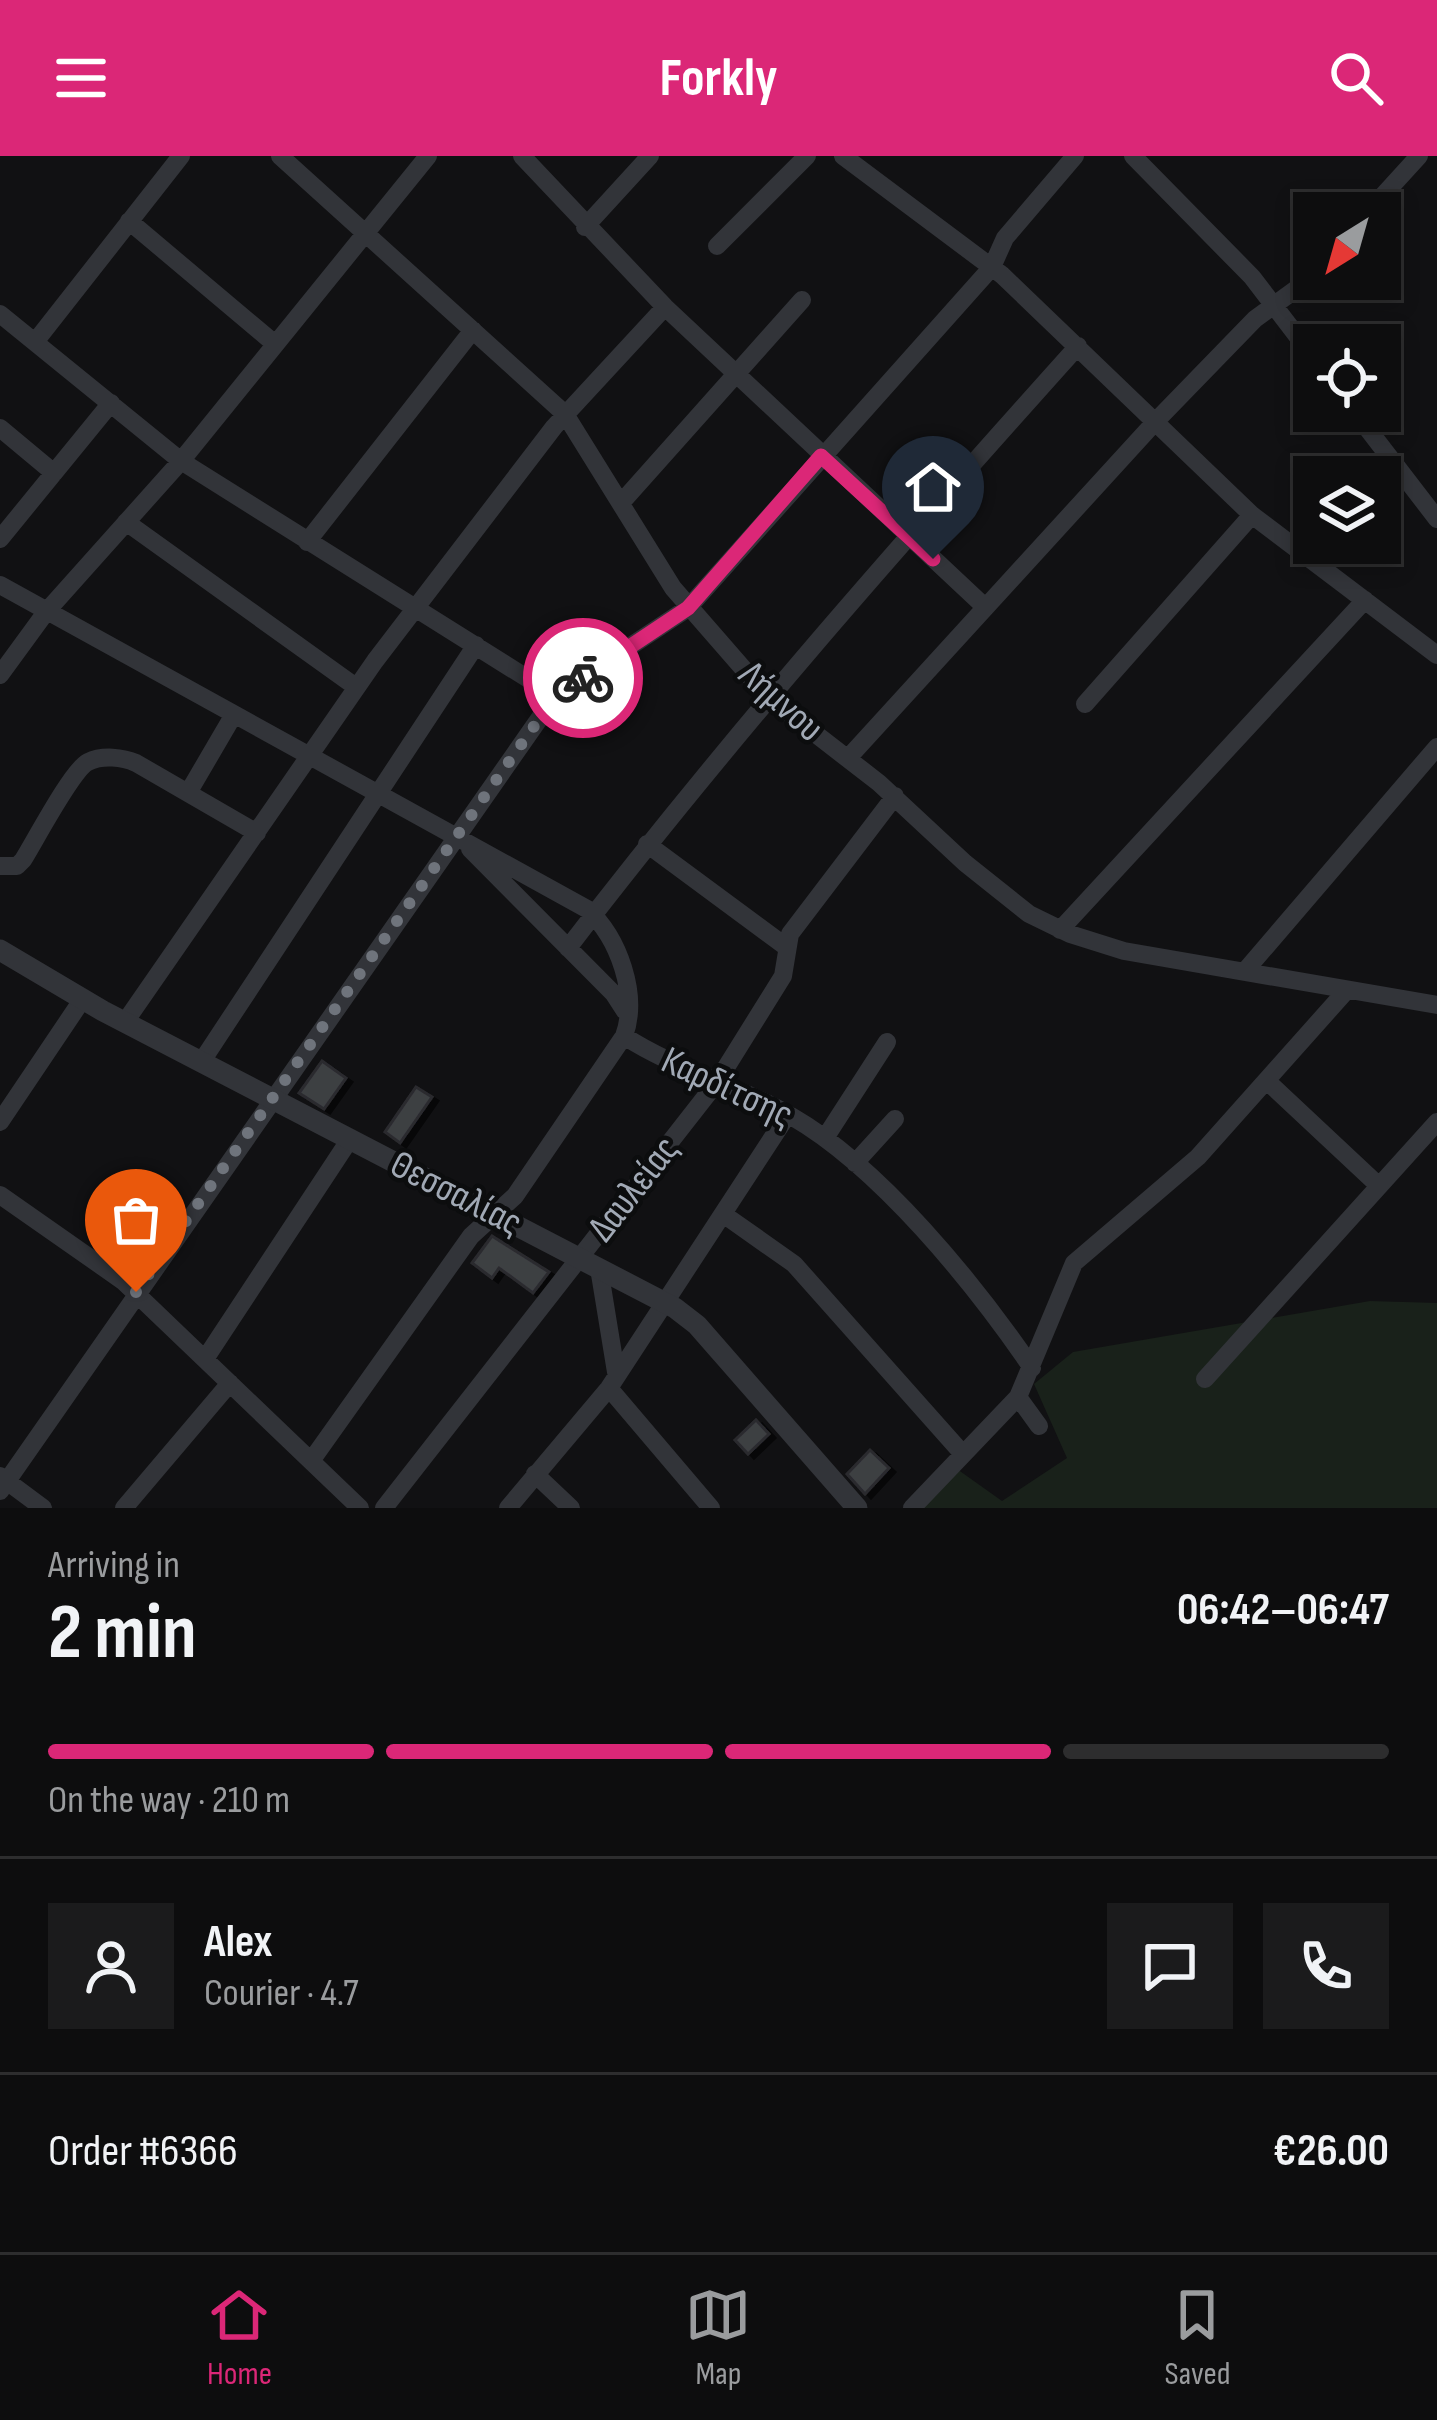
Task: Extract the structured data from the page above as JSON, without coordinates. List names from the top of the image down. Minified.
{"streets":{"street":["Λήμνου","Καρδίτσης","Δαυλείας","Θεσσαλίας"]},"crossings":[["Λήμνου","Δαυλείας"],["Καρδίτσης","Δαυλείας"],["Δαυλείας","Θεσσαλίας"]],"north":"bottom left","page":{"header":"Forkly","heading":["2 min","Arriving in","06:42–06:47"],"panel":["Alex","Courier · 4.7","Order #6366","€26.00"],"bar":"On the way · 210 m","tabs":["Home","Map","Saved"]}}
